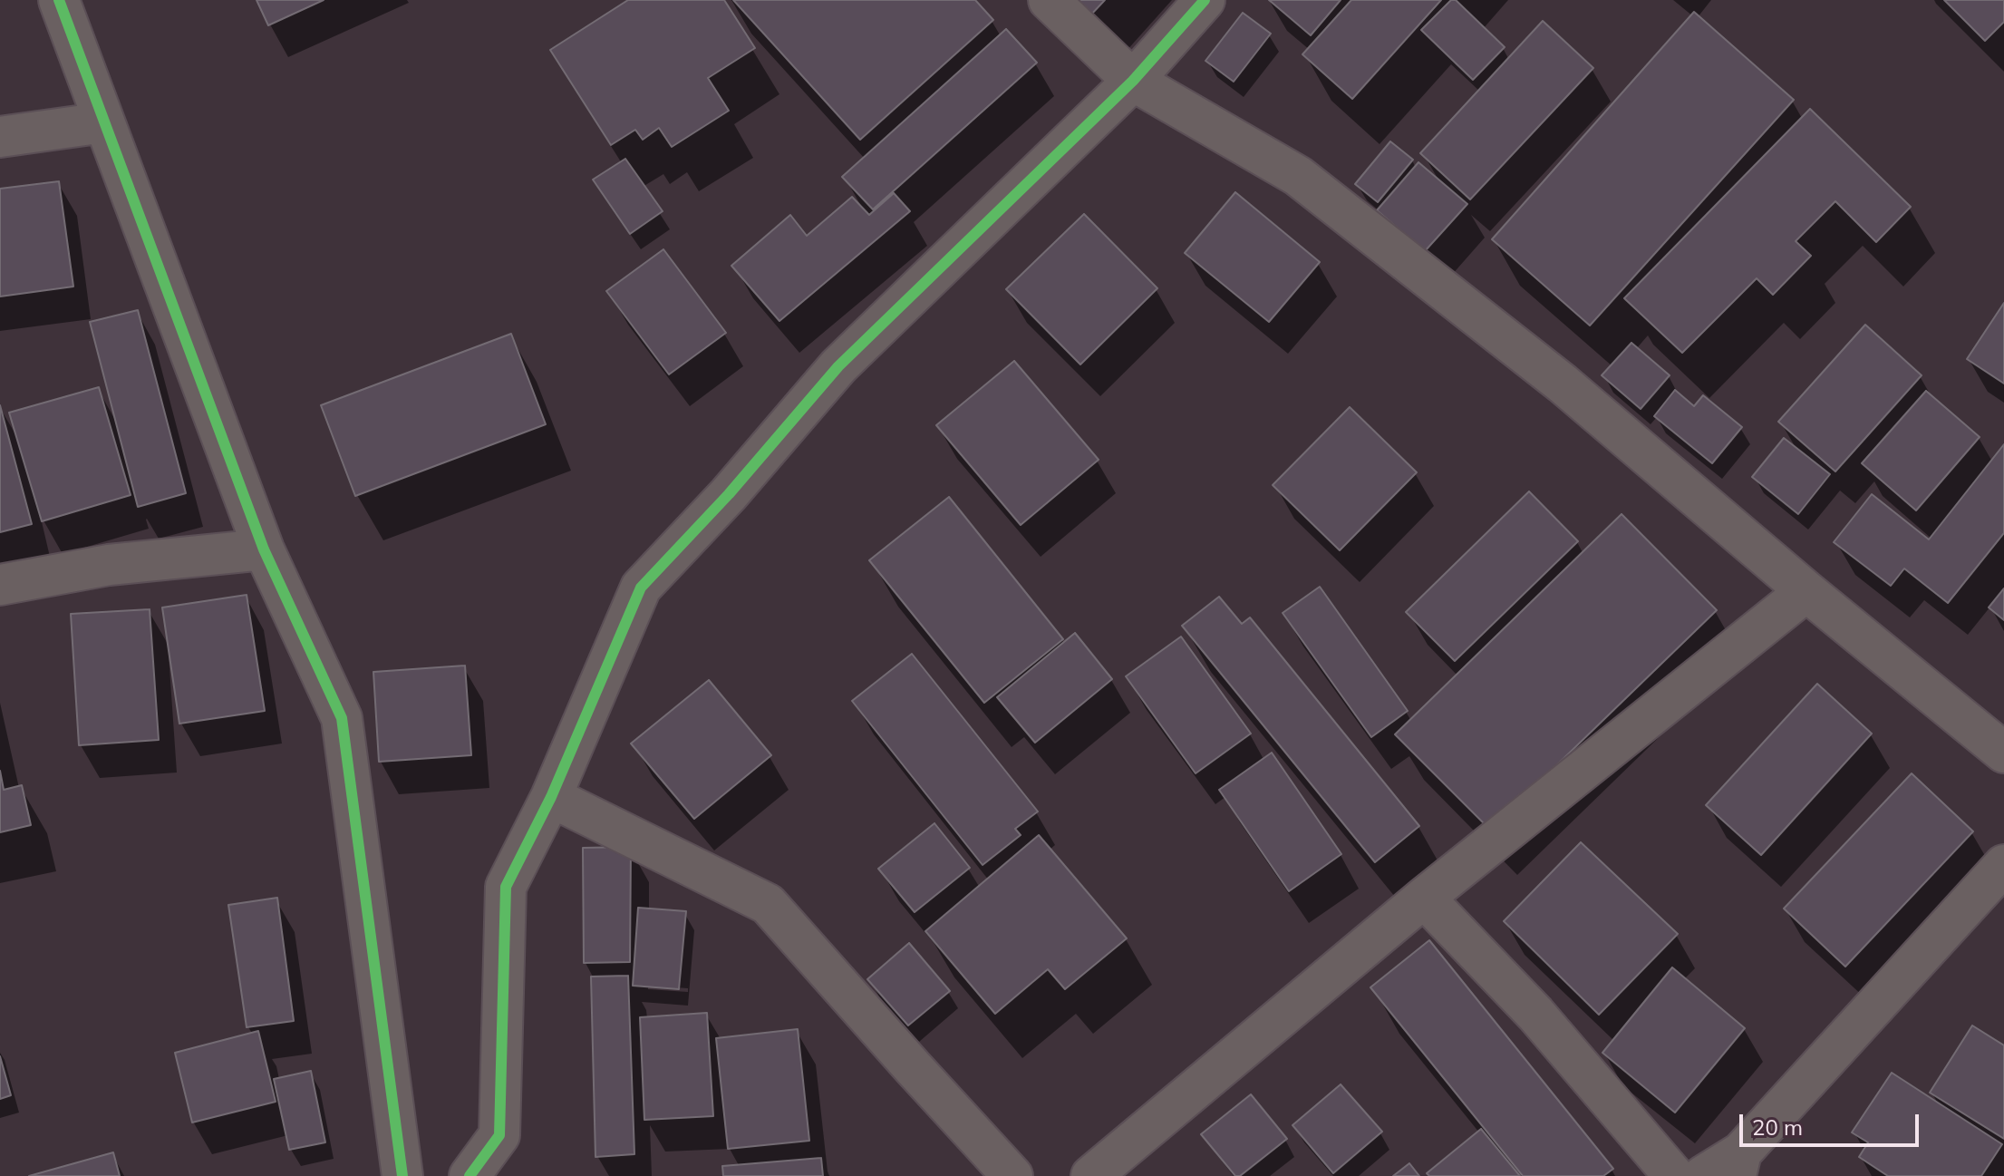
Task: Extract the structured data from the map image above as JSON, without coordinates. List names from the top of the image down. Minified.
{"scale_bar":"20 m"}
